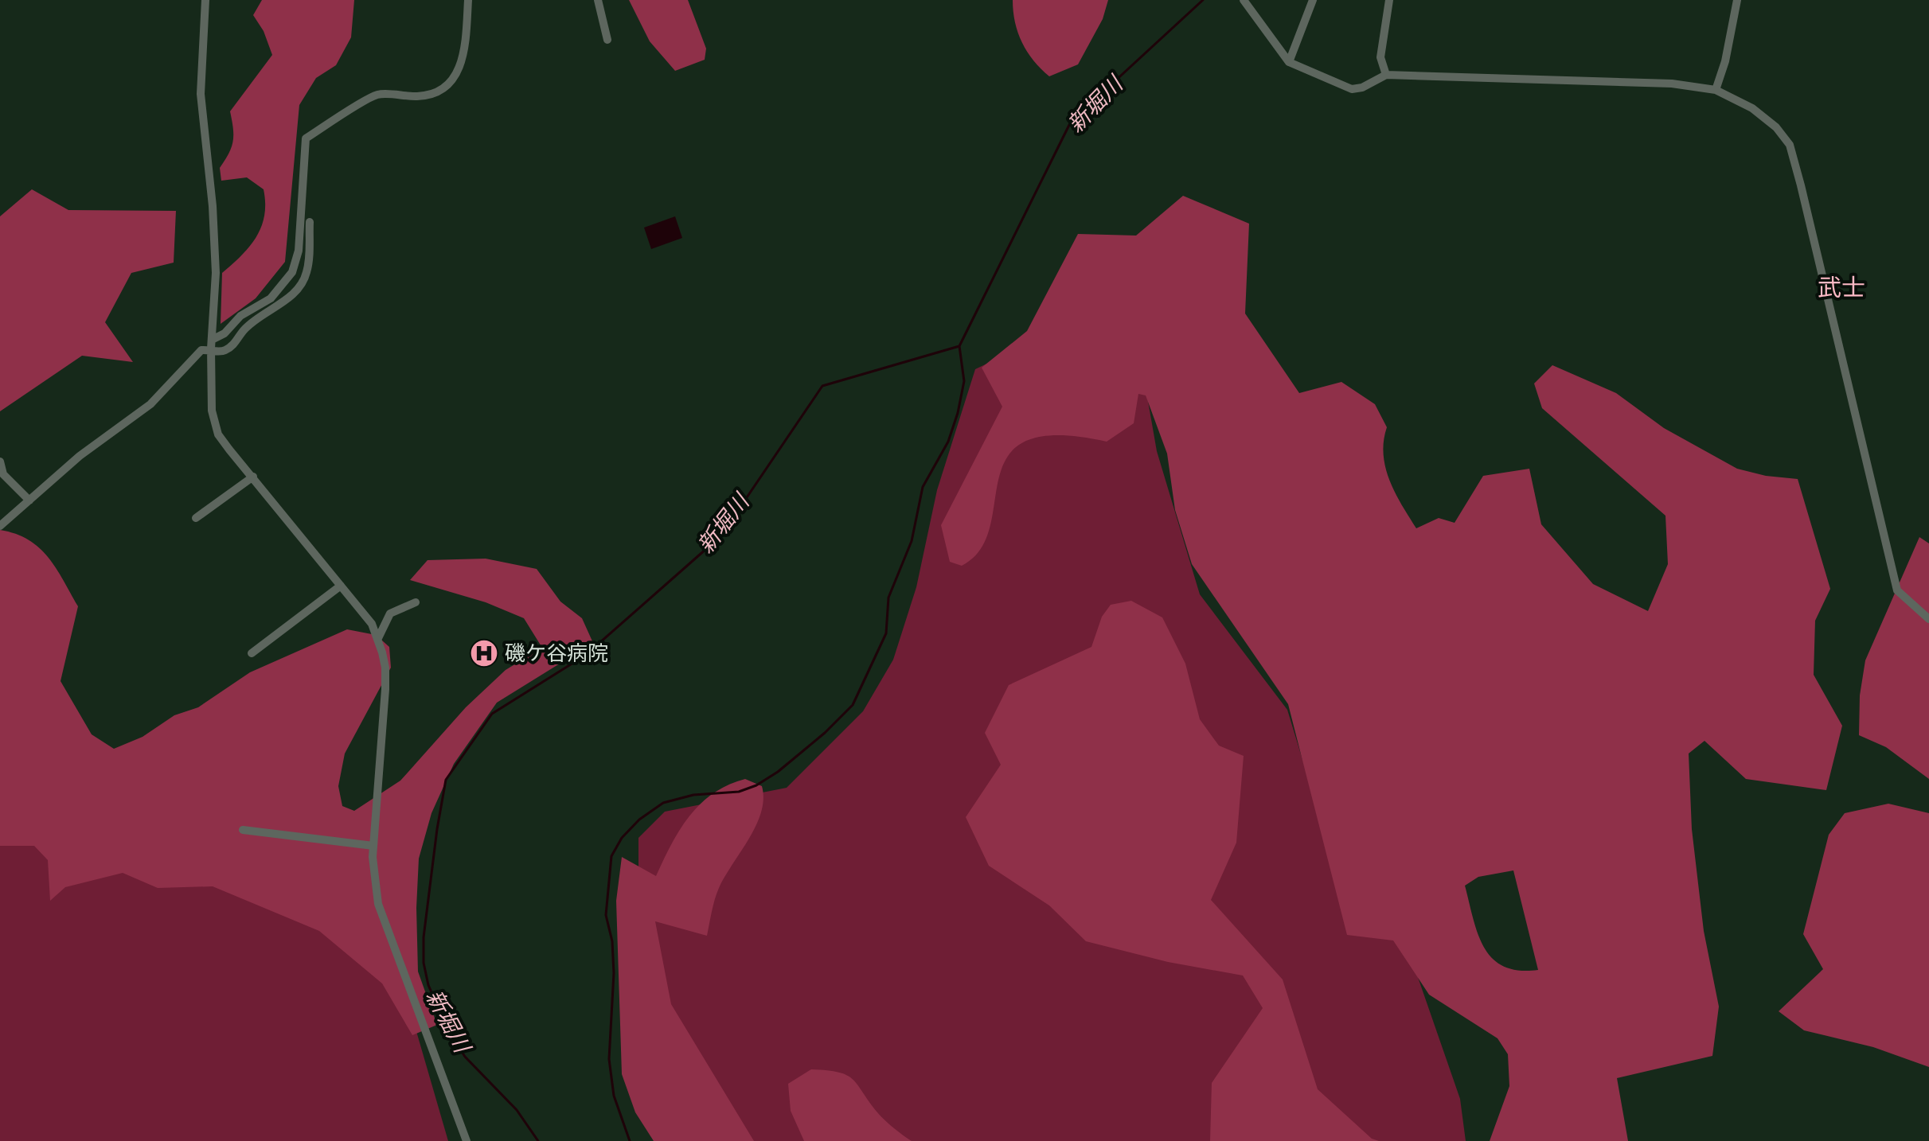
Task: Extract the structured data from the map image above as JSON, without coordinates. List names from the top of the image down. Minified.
{"districts":["武士"],"water":["新堀川"],"places":{"hospital":["磯ケ谷病院"]}}
